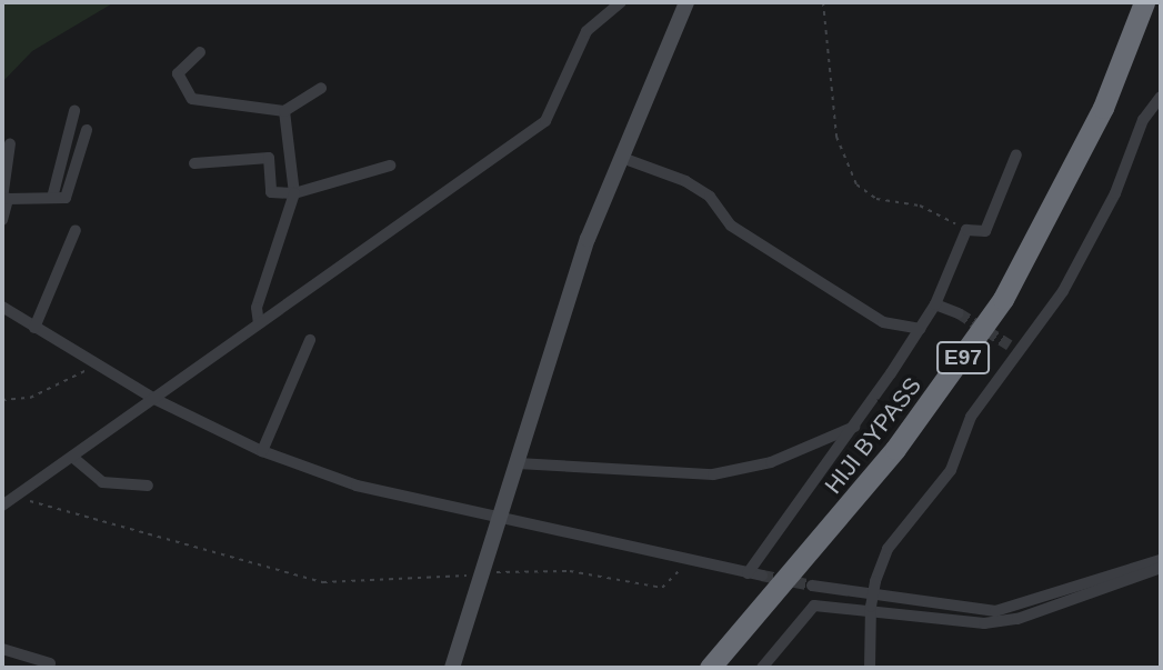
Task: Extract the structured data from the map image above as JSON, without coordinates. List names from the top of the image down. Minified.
{"streets":{"highway":["E97","HIJI BYPASS"]}}
